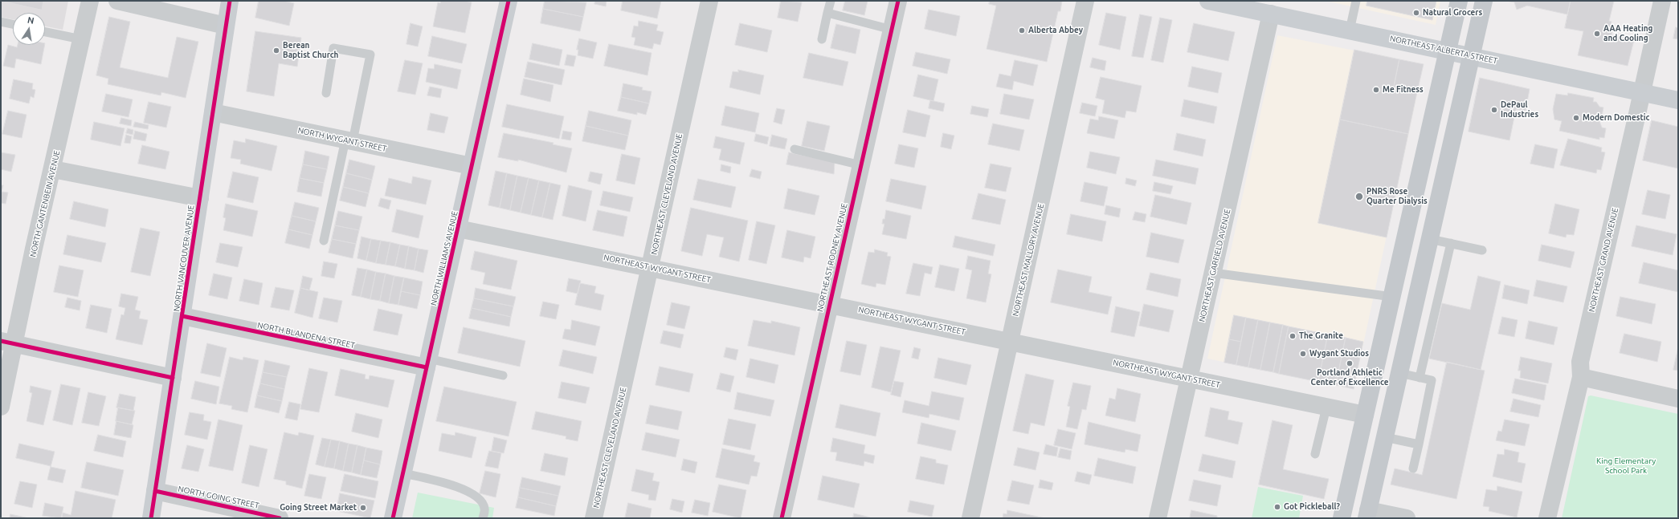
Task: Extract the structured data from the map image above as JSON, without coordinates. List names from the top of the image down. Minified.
{"streets":{"main road":["NORTHEAST ALBERTA STREET","NORTH VANCOUVER AVENUE","NORTH WILLIAMS AVENUE"],"street":["NORTH WYGANT STREET","NORTHEAST CLEVELAND AVENUE","NORTH GANTENBEIN AVENUE","NORTHEAST RODNEY AVENUE","NORTHEAST MALLORY AVENUE","NORTHEAST GRAND AVENUE","NORTHEAST GARFIELD AVENUE","NORTHEAST WYGANT STREET","NORTH BLANDENA STREET","NORTH GOING STREET"]},"crossings":[["NORTHEAST ALBERTA STREET","NORTHEAST GRAND AVENUE"],["NORTHEAST ALBERTA STREET","NORTHEAST GARFIELD AVENUE"],["NORTH WYGANT STREET","NORTH VANCOUVER AVENUE"],["NORTH WYGANT STREET","NORTH WILLIAMS AVENUE"],["NORTHEAST CLEVELAND AVENUE","NORTHEAST WYGANT STREET"],["NORTHEAST RODNEY AVENUE","NORTHEAST WYGANT STREET"],["NORTH VANCOUVER AVENUE","NORTH BLANDENA STREET"],["NORTH VANCOUVER AVENUE","NORTH GOING STREET"],["NORTH WILLIAMS AVENUE","NORTHEAST WYGANT STREET"],["NORTH WILLIAMS AVENUE","NORTH BLANDENA STREET"],["NORTHEAST MALLORY AVENUE","NORTHEAST WYGANT STREET"],["NORTHEAST GARFIELD AVENUE","NORTHEAST WYGANT STREET"]],"parks":["King Elementary School Park"],"places":["Natural Grocers","Alberta Abbey","AAA Heating and Cooling","Berean Baptist Church","Me Fitness","DePaul Industries","Modern Domestic","PNRS Rose Quarter Dialysis","The Granite","Wygant Studios","Portland Athletic Center of Excellence","Got Pickleball?","Going Street Market"],"north":"top"}
